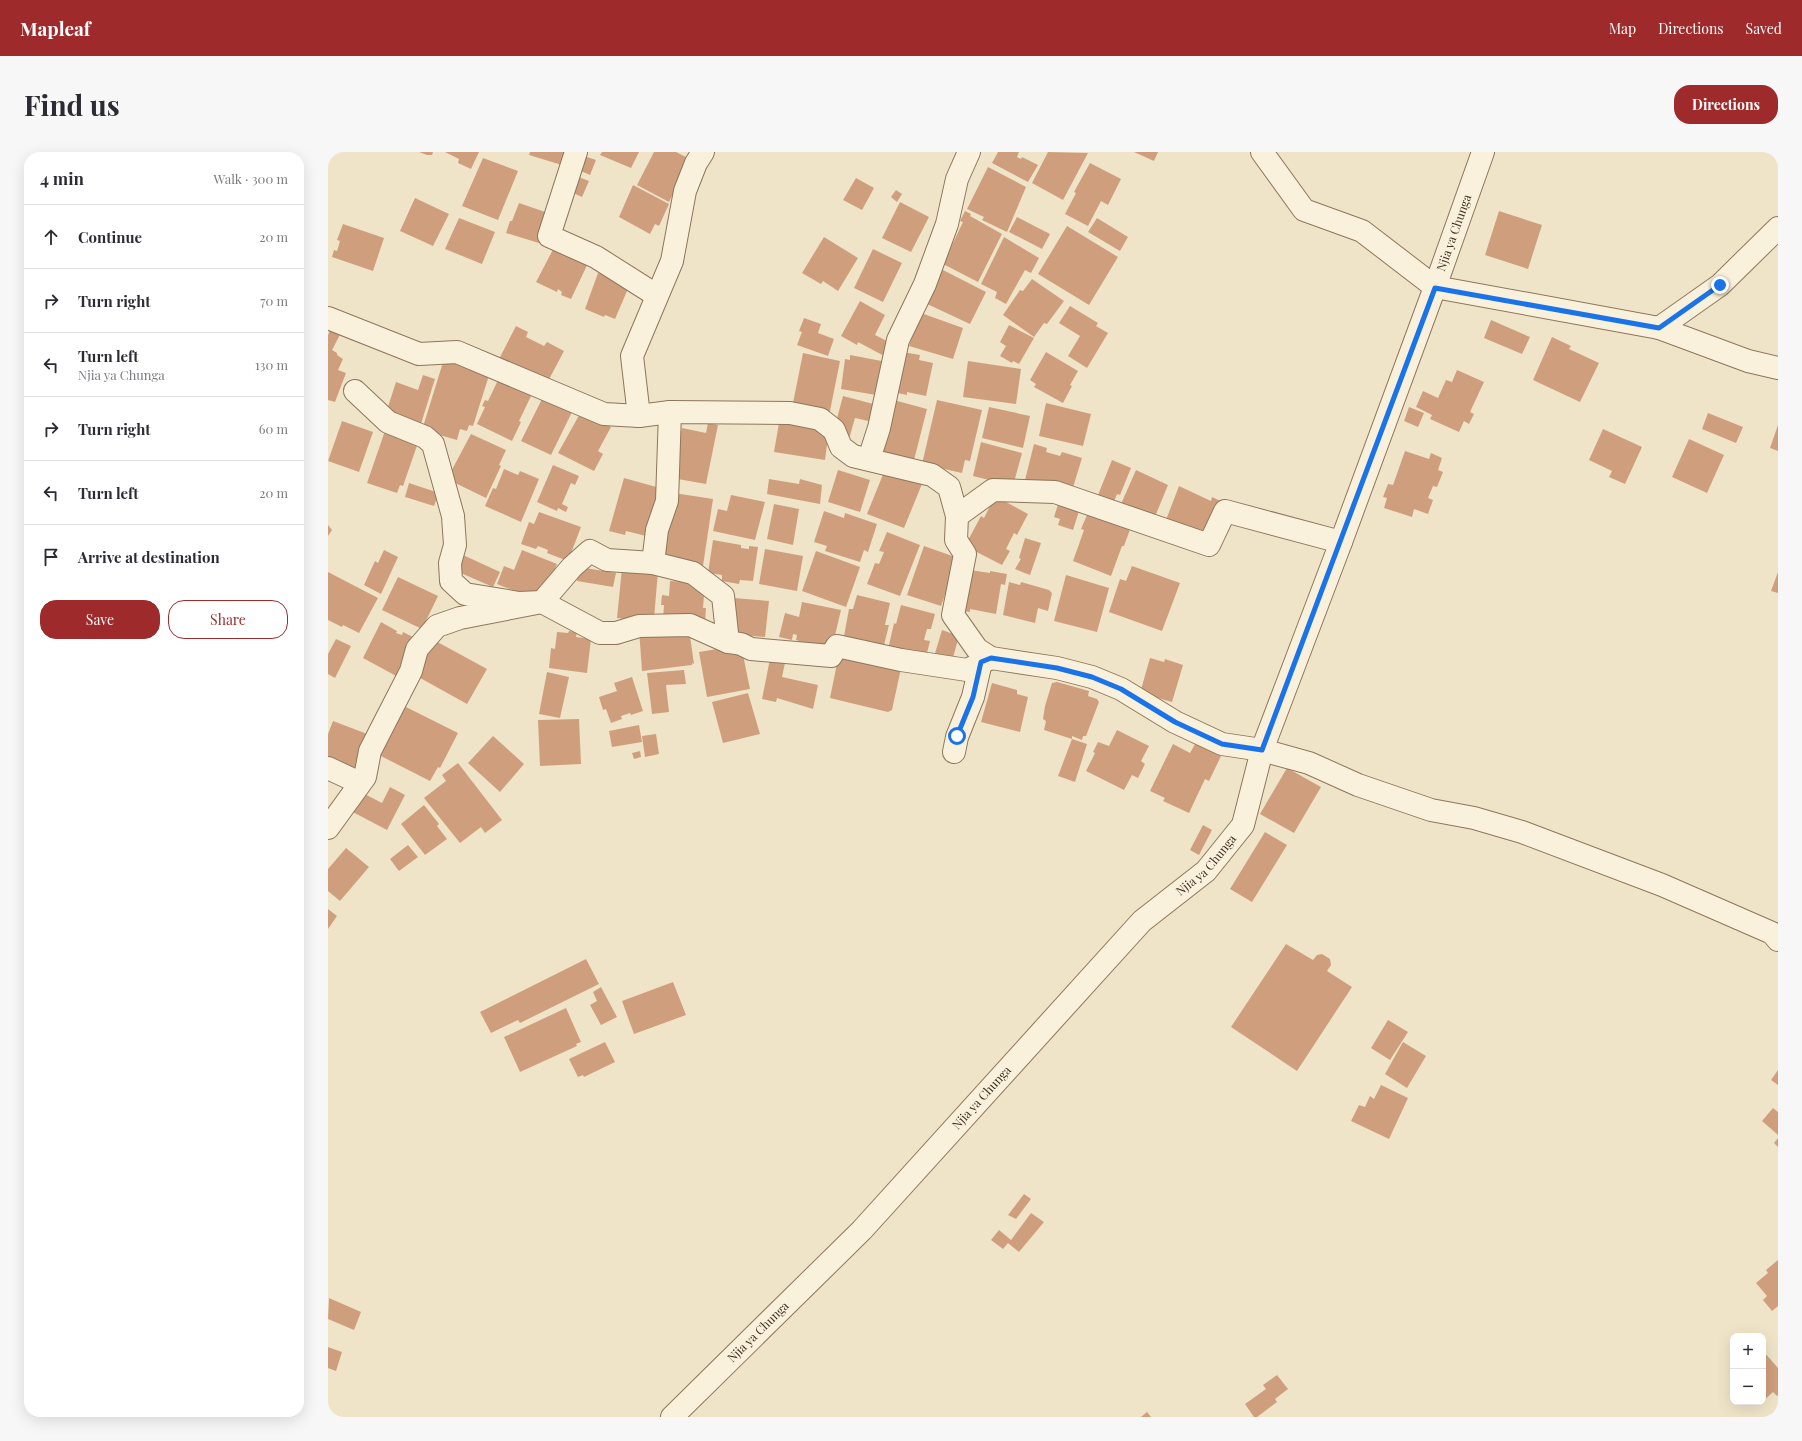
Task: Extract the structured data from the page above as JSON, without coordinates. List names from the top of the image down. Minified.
{"streets":{"street":["Njia ya Chunga"]},"page":{"header":"Mapleaf","nav":["Map","Directions","Saved"],"buttons":["Directions",["Save","Share"]],"title":"Find us","heading":["4 min","Walk · 300 m"],"list":[["Continue","20 m"],["Turn right","70 m"],["Turn left","Njia ya Chunga","130 m"],["Turn right","60 m"],["Turn left","20 m"],"Arrive at destination"],"map_buttons":["+","−"]}}
